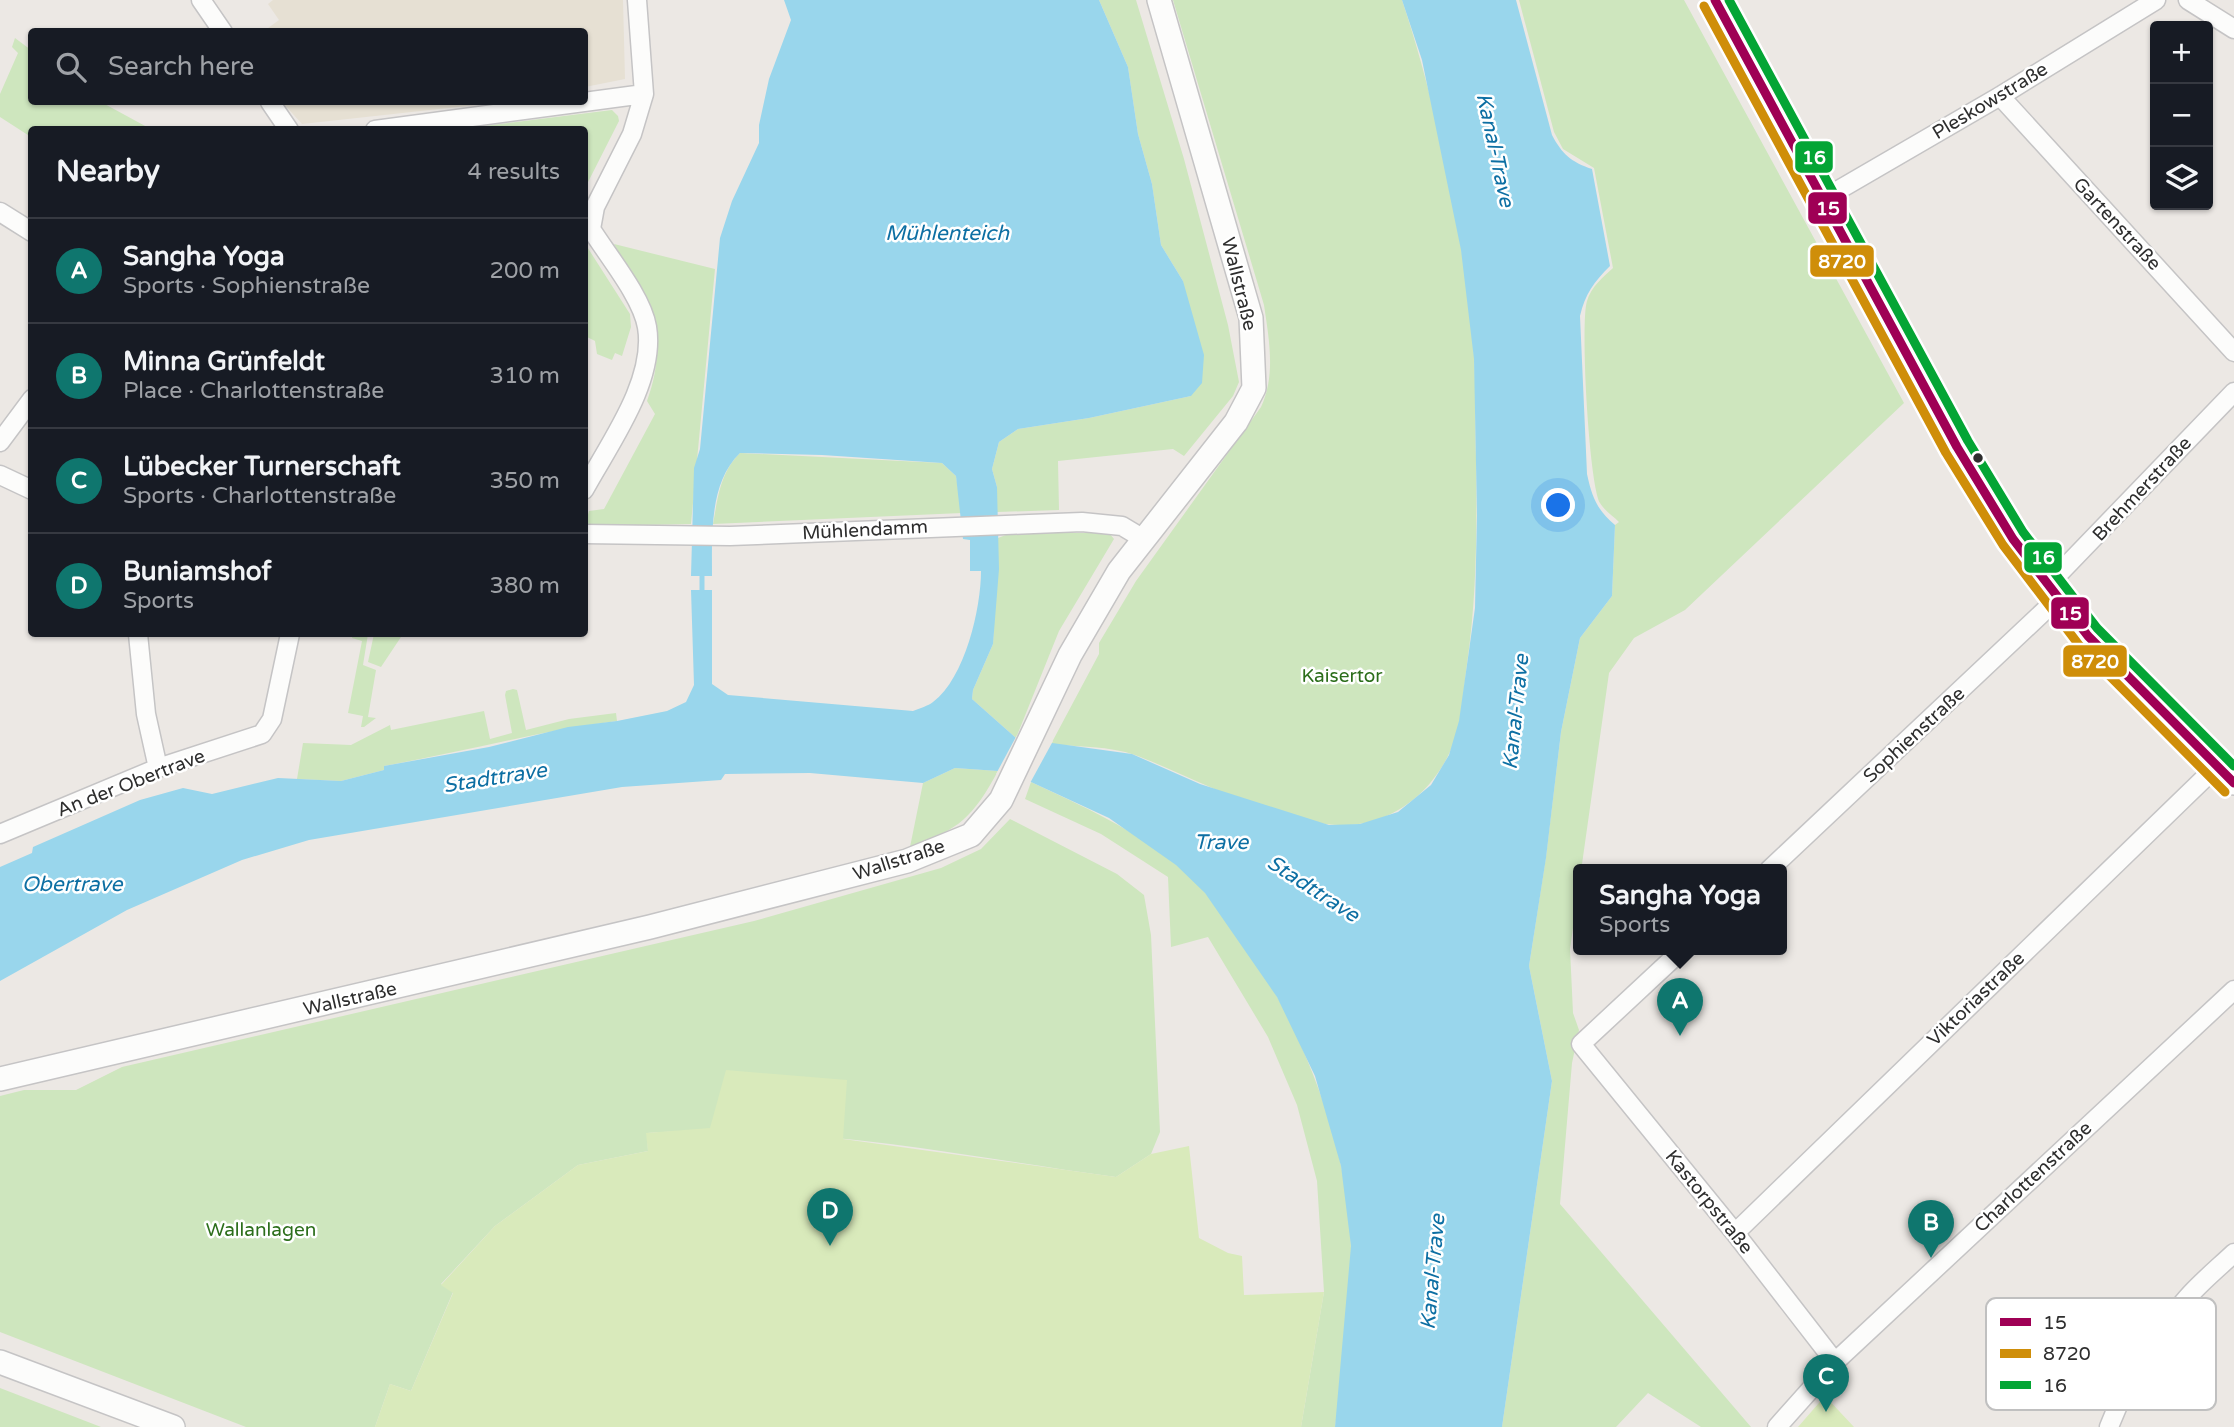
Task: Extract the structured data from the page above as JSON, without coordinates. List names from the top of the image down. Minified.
{"streets":{"main road":["Wallstraße"],"street":["Pleskowstraße","Gartenstraße","Brehmerstraße","Mühlendamm","Sophienstraße","An der Obertrave","Viktoriastraße","Charlottenstraße","Kastorpstraße"]},"crossings":[["Pleskowstraße","Gartenstraße"],["Wallstraße","Mühlendamm"],["Brehmerstraße","Sophienstraße"],["Viktoriastraße","Kastorpstraße"],["Charlottenstraße","Kastorpstraße"]],"water":["Kanal-Trave","Mühlenteich","Stadttrave","Trave","Obertrave"],"parks":["Kaisertor","Wallanlagen"],"lines":["transit line 15","transit line 16","transit line 8720"],"legend":["15","8720","16"],"page":{"map_buttons":["+","−"],"search":"Search here","heading":["Nearby","4 results"],"list":[{"mark":"A","name":"Sangha Yoga","note":"Sports · Sophienstraße","value":"200 m"},{"mark":"B","name":"Minna Grünfeldt","note":"Place · Charlottenstraße","value":"310 m"},{"mark":"C","name":"Lübecker Turnerschaft","note":"Sports · Charlottenstraße","value":"350 m"},{"mark":"D","name":"Buniamshof","note":"Sports","value":"380 m"}],"popup":["Sangha Yoga","Sports"],"pins":["A","D","B","C"]}}
